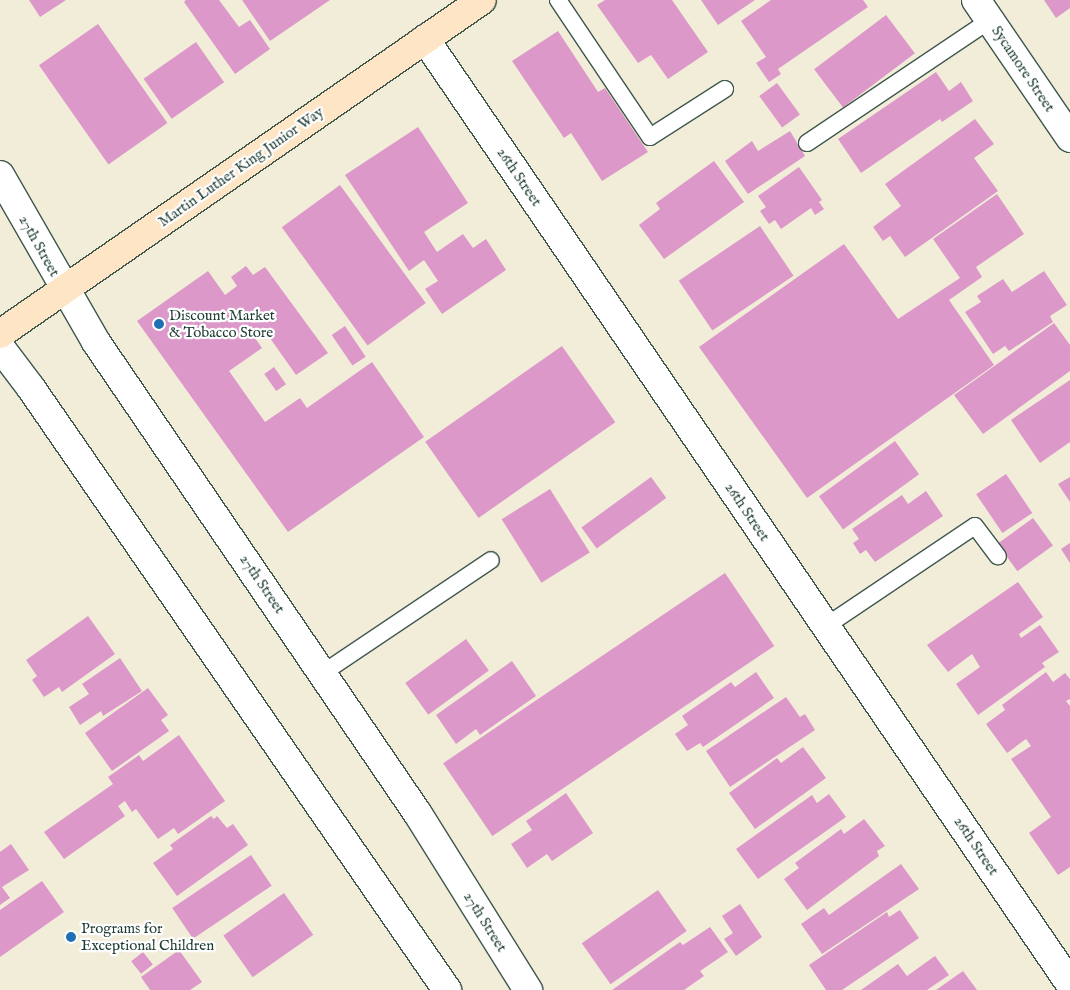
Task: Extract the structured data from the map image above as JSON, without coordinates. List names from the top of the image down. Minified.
{"streets":{"main road":["Martin Luther King Junior Way"],"street":["Sycamore Street","26th Street","27th Street"]},"crossings":[["Martin Luther King Junior Way","26th Street"],["Martin Luther King Junior Way","27th Street"]],"places":["Discount Market & Tobacco Store","Programs for Exceptional Children"]}
